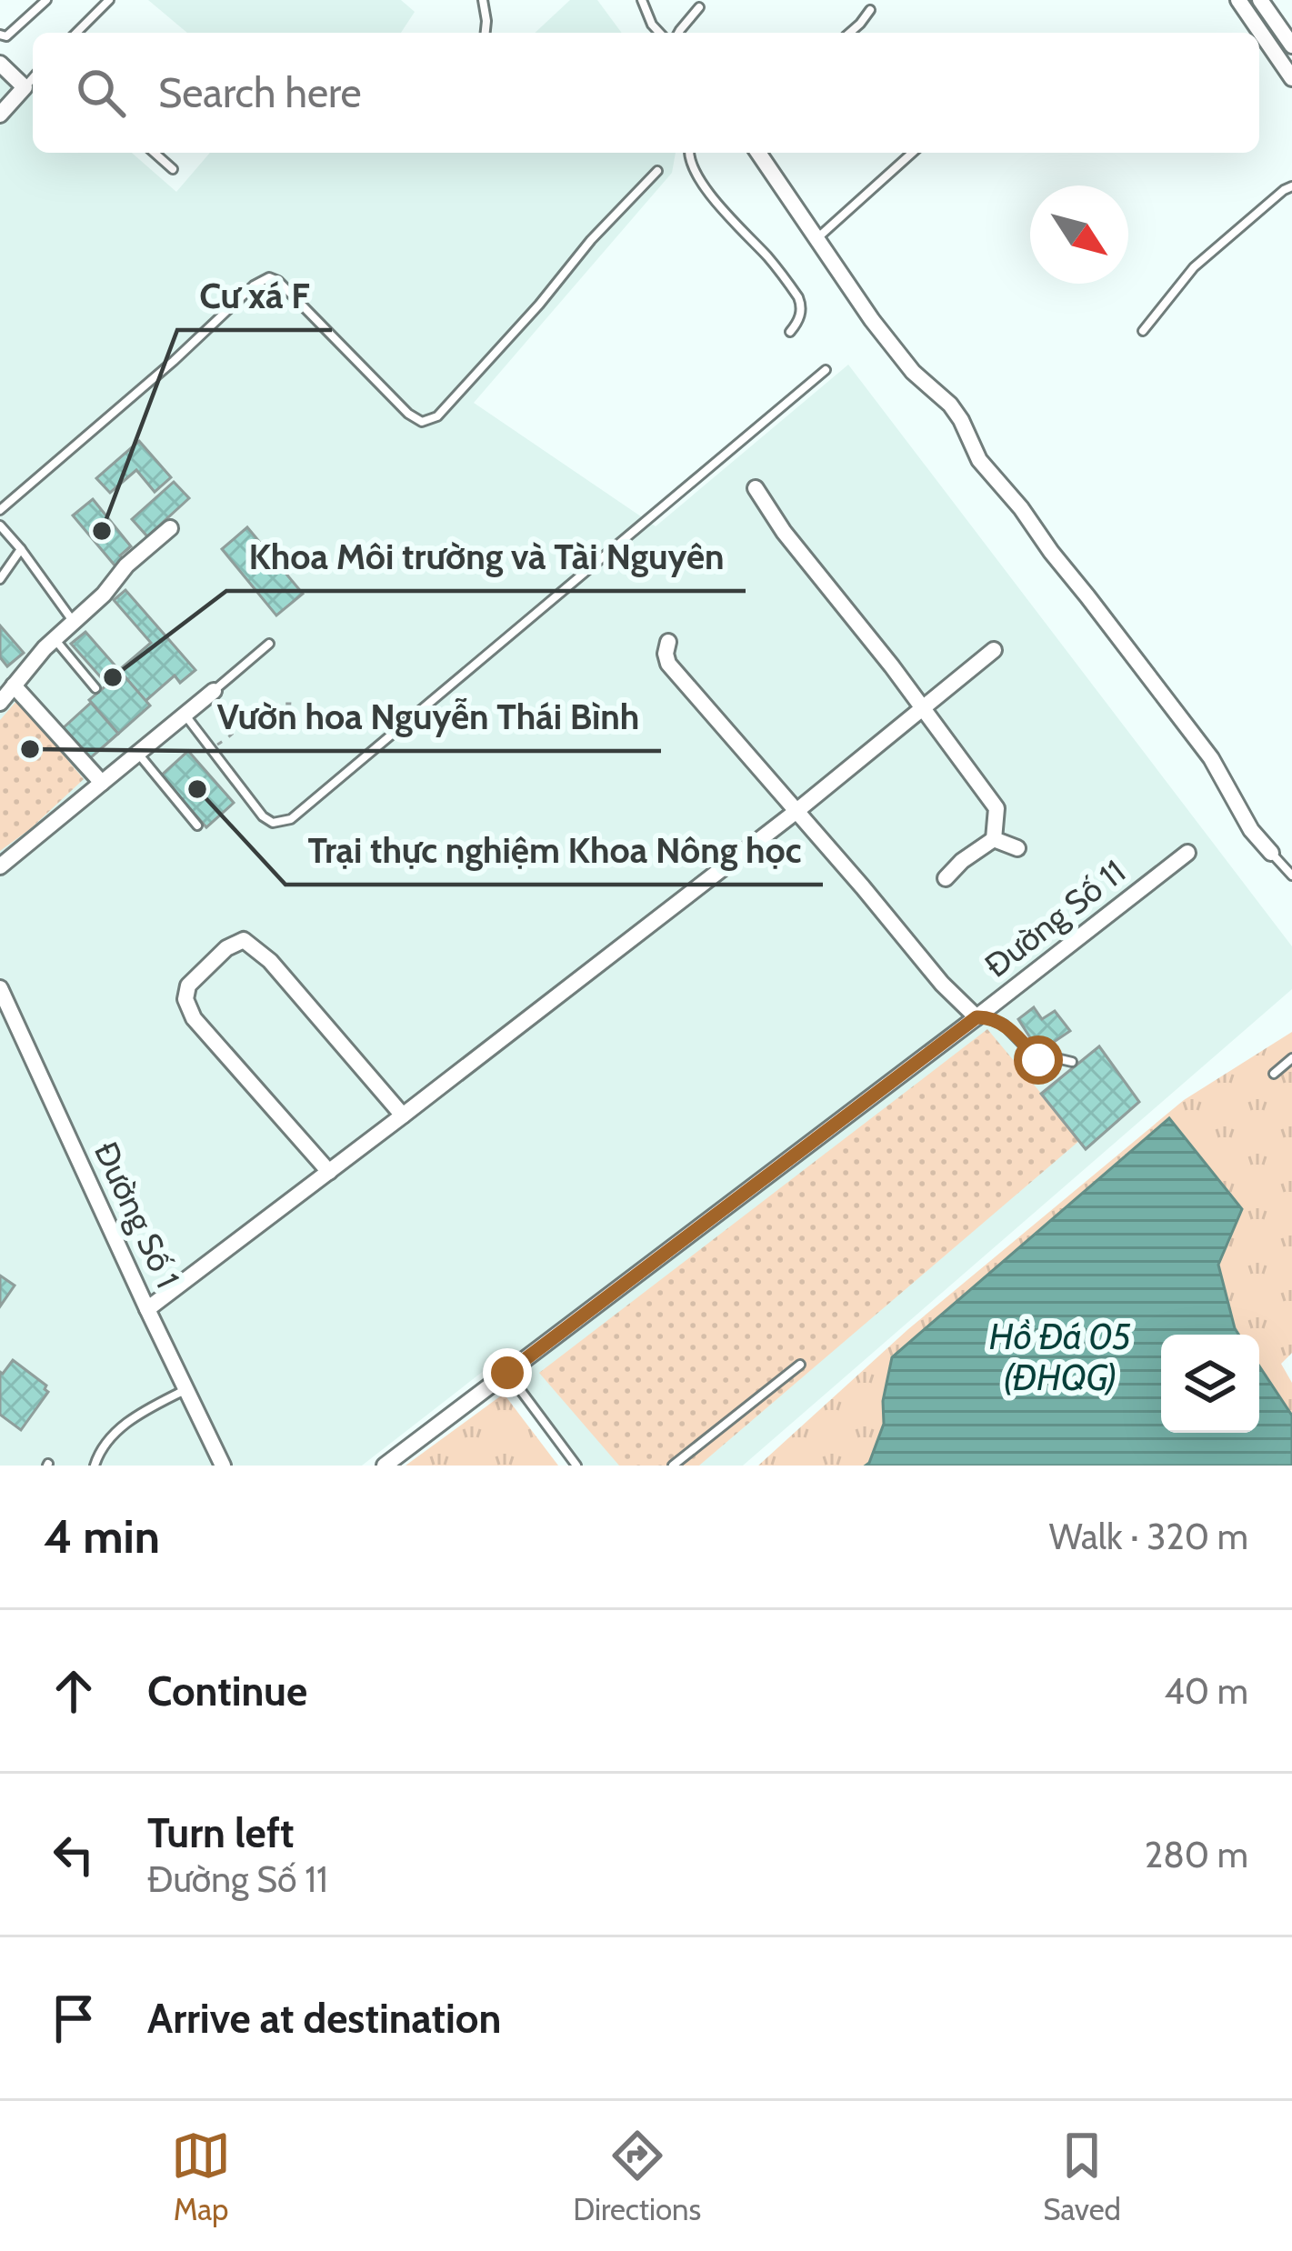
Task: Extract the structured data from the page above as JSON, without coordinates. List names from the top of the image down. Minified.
{"streets":{"street":["Đường Số 11","Đường Số 1"]},"water":["Hồ Đá 05 (ĐHQG)"],"places":["Cư xá F","Khoa Môi trường và Tài Nguyên","Vườn hoa Nguyễn Thái Bình","Trại thực nghiệm Khoa Nông học"],"north":"bottom right","page":{"search":"Search here","heading":["4 min","Walk · 320 m"],"list":[["Continue","40 m"],["Turn left","Đường Số 11","280 m"],"Arrive at destination"],"nav":["Map","Directions","Saved"]}}
